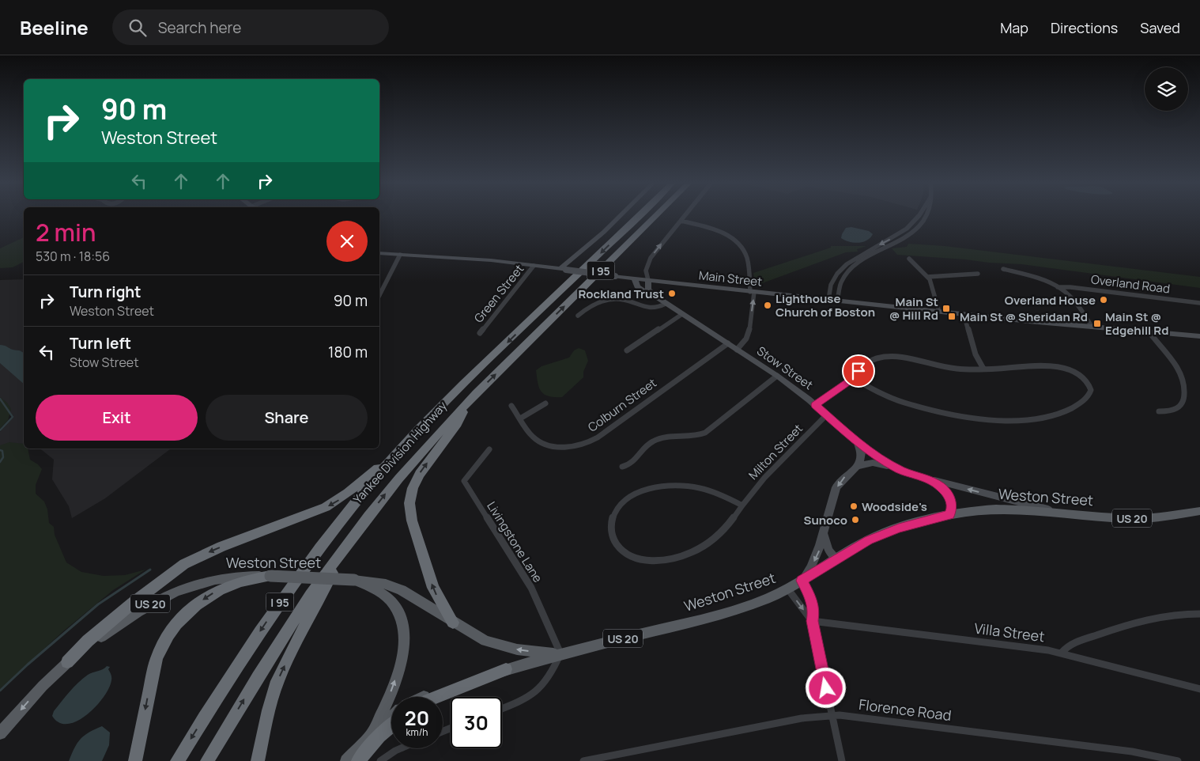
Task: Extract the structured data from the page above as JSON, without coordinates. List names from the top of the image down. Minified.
{"streets":{"highway":["I 95","Yankee Division Highway"],"main road":["Weston Street","US 20"],"street":["Main Street","Overland Road","Green Street","Stow Street","Colburn Street","Milton Street","Livingstone Lane","Villa Street","Florence Road"]},"crossings":[["Main Street","Green Street"],["Main Street","Stow Street"],["Stow Street","Colburn Street"],["Stow Street","Milton Street"],["Stow Street","Weston Street"],["Weston Street","Livingstone Lane"]],"places":{"other":["Rockland Trust","Overland House","Lighthouse Church of Boston","Woodside's","Sunoco"],"transit":["Main St @ Hill Rd","Main St @ Sheridan Rd","Main St @ Edgehill Rd"]},"page":{"header":"Beeline","search":"Search here","nav":["Map","Directions","Saved"],"turn":["90 m","Weston Street"],"heading":["2 min","530 m · 18:56"],"list":[{"name":"Turn right","note":"Weston Street","value":"90 m"},{"name":"Turn left","note":"Stow Street","value":"180 m"}],"buttons":["Exit","Share"],"speed":"20 km/h","limit":"30"}}
